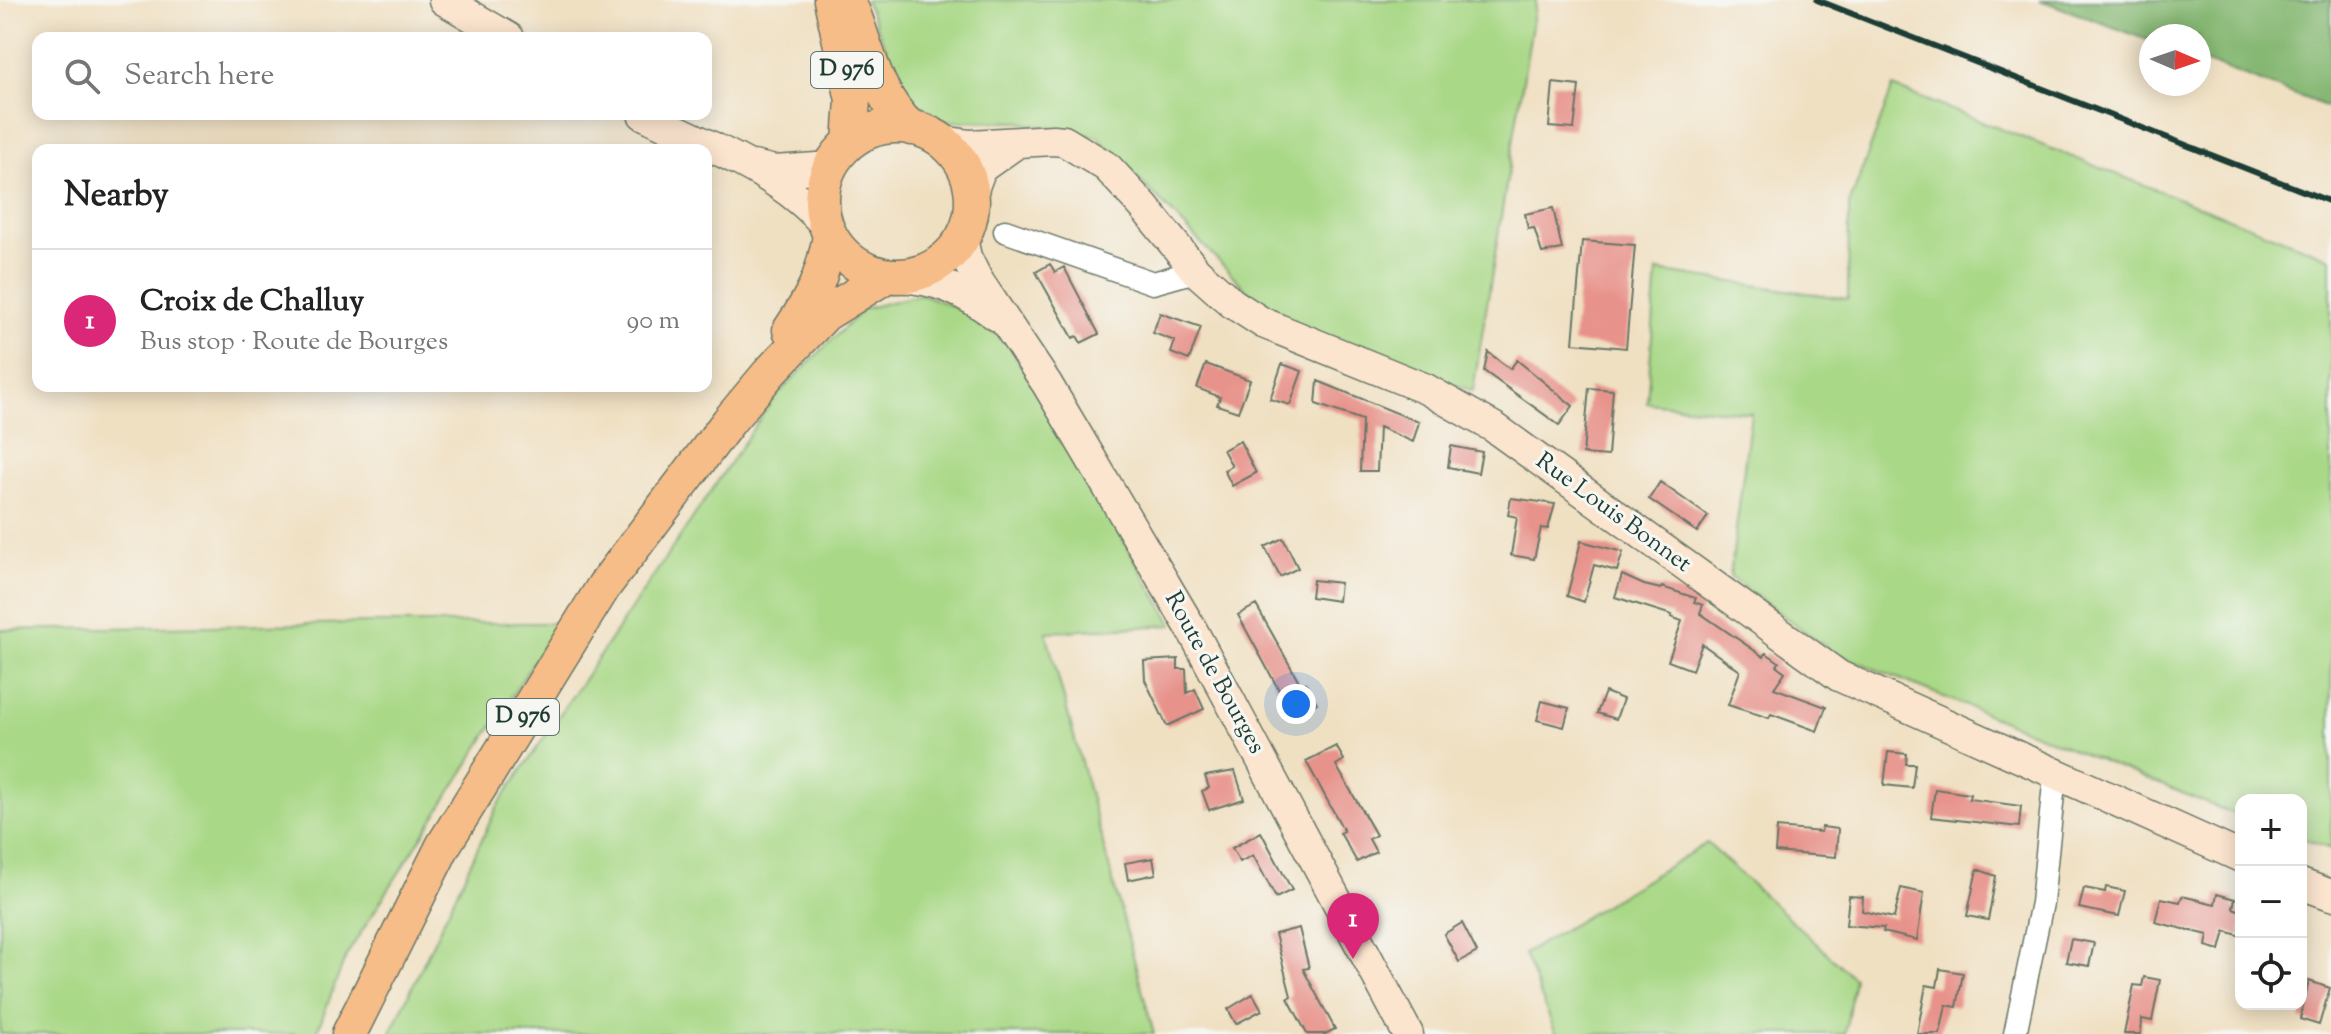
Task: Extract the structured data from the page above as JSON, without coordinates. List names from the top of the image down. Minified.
{"streets":{"main road":["D 976"],"street":["Rue Louis Bonnet","Route de Bourges"]},"crossings":[["D 976","Rue Louis Bonnet"],["D 976","Route de Bourges"],["Rue Louis Bonnet","Route de Bourges"]],"north":"right","page":{"search":"Search here","heading":"Nearby","list":[{"mark":"1","name":"Croix de Challuy","note":"Bus stop · Route de Bourges","value":"90 m"}],"map_buttons":["+","−"],"pins":"1"}}
